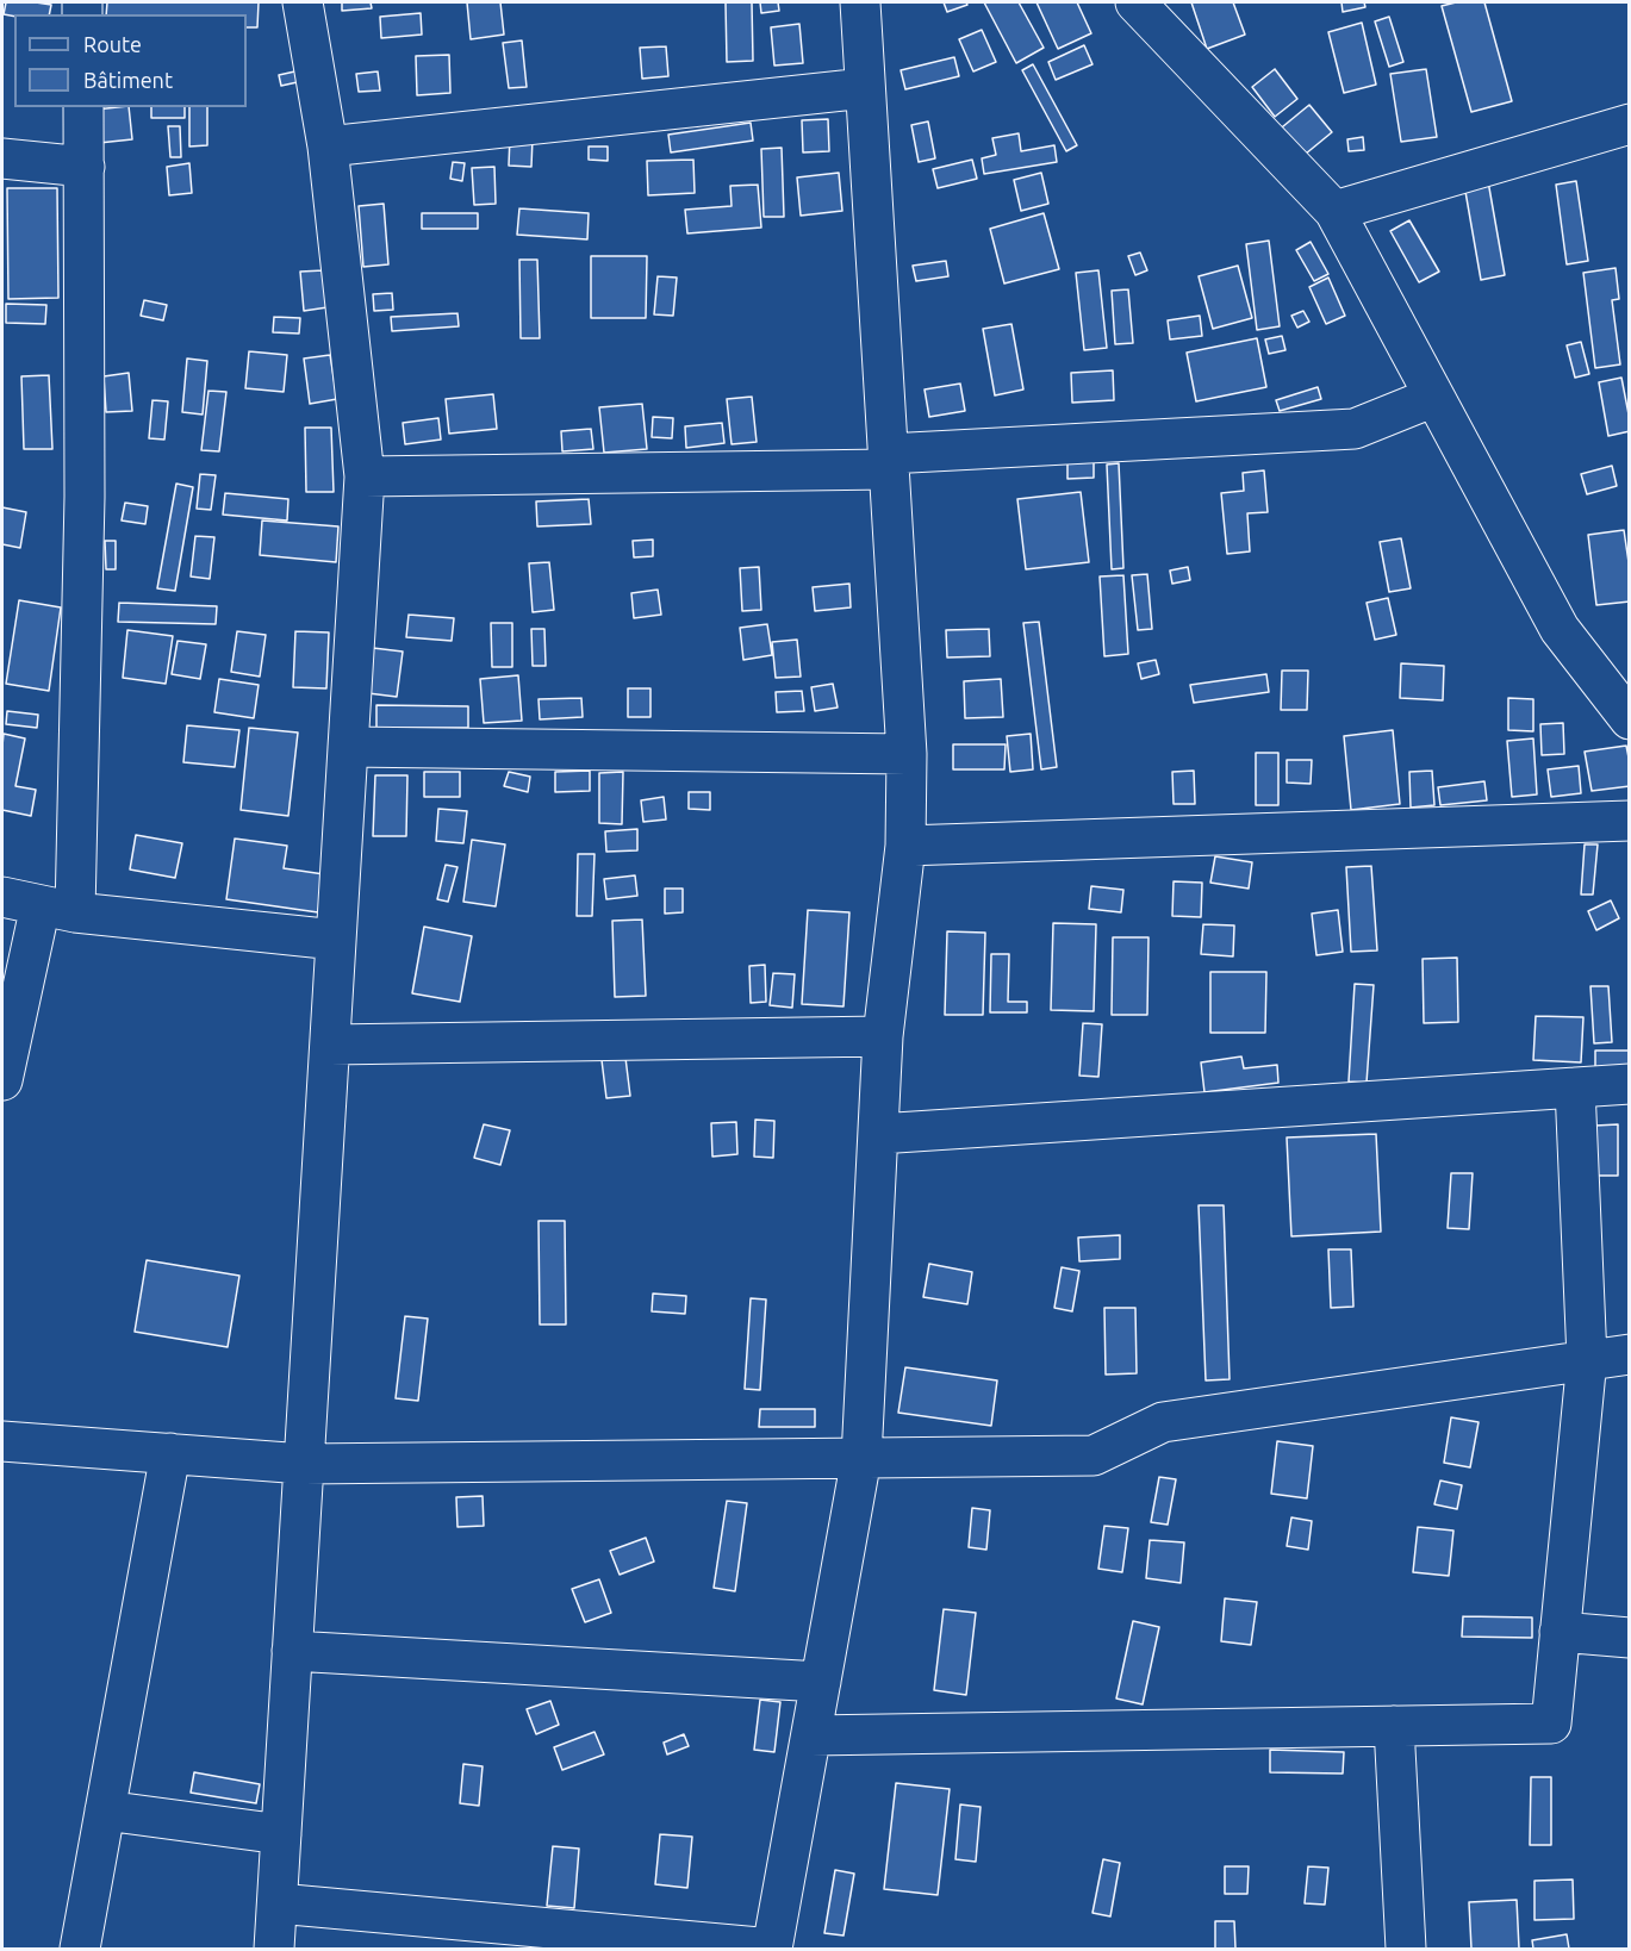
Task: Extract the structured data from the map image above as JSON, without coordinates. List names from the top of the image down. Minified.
{"legend":["Route","Bâtiment"]}
